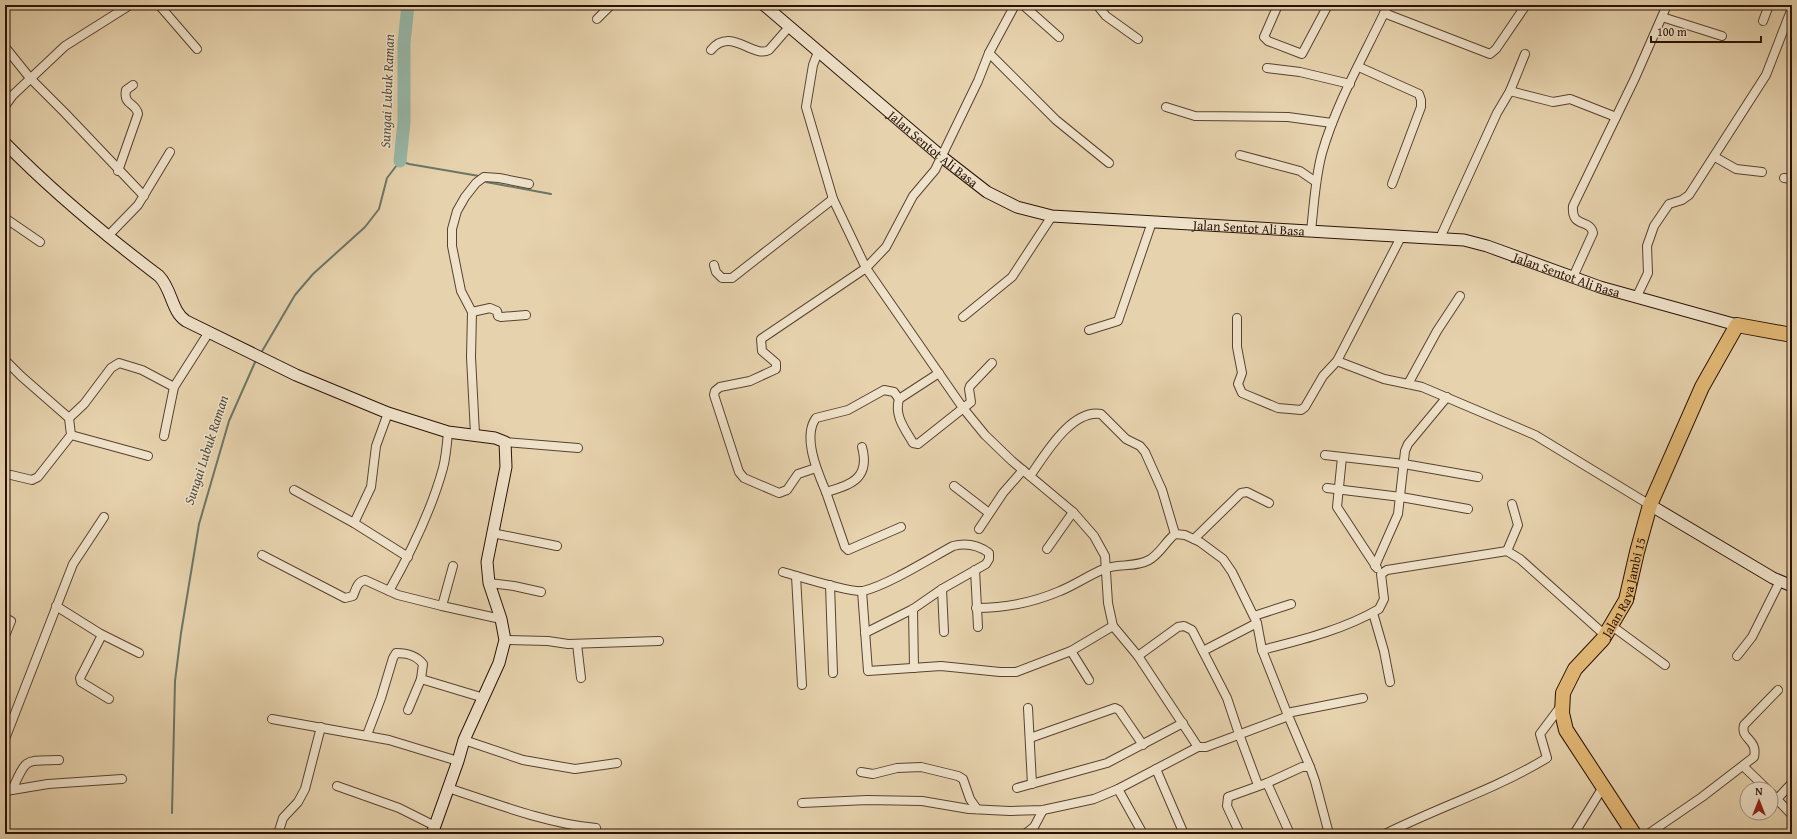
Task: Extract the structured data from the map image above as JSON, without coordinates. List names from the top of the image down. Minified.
{"streets":{"highway":["Jalan Sentot Ali Basa","Jalan Raya Jambi 15"]},"crossings":[["Jalan Sentot Ali Basa","Jalan Raya Jambi 15"]],"water":["Sungai Lubuk Raman"],"scale_bar":"100 m","north":"top"}
